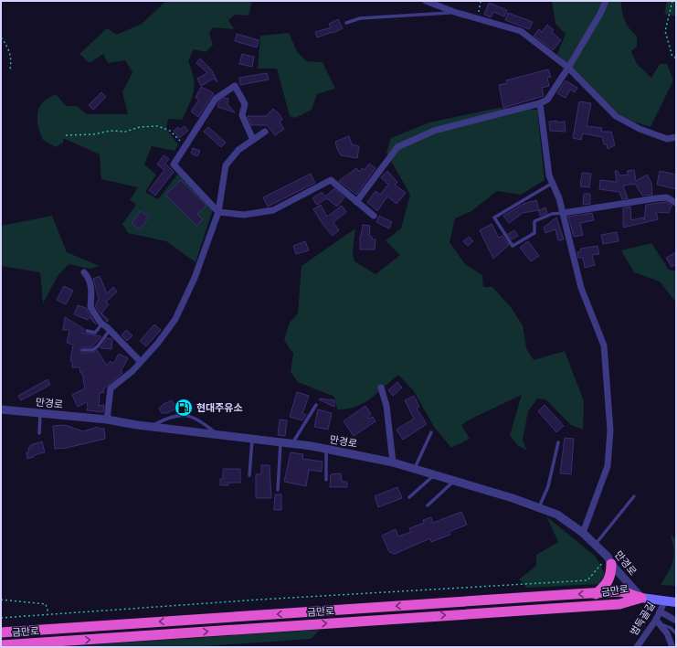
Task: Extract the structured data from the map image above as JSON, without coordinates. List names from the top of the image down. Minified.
{"streets":{"highway":["금만로"],"street":["만경로","범득골길"]},"crossings":[["만경로","금만로"],["금만로","범득골길"]],"places":{"fuel station":["현대주유소"]}}
